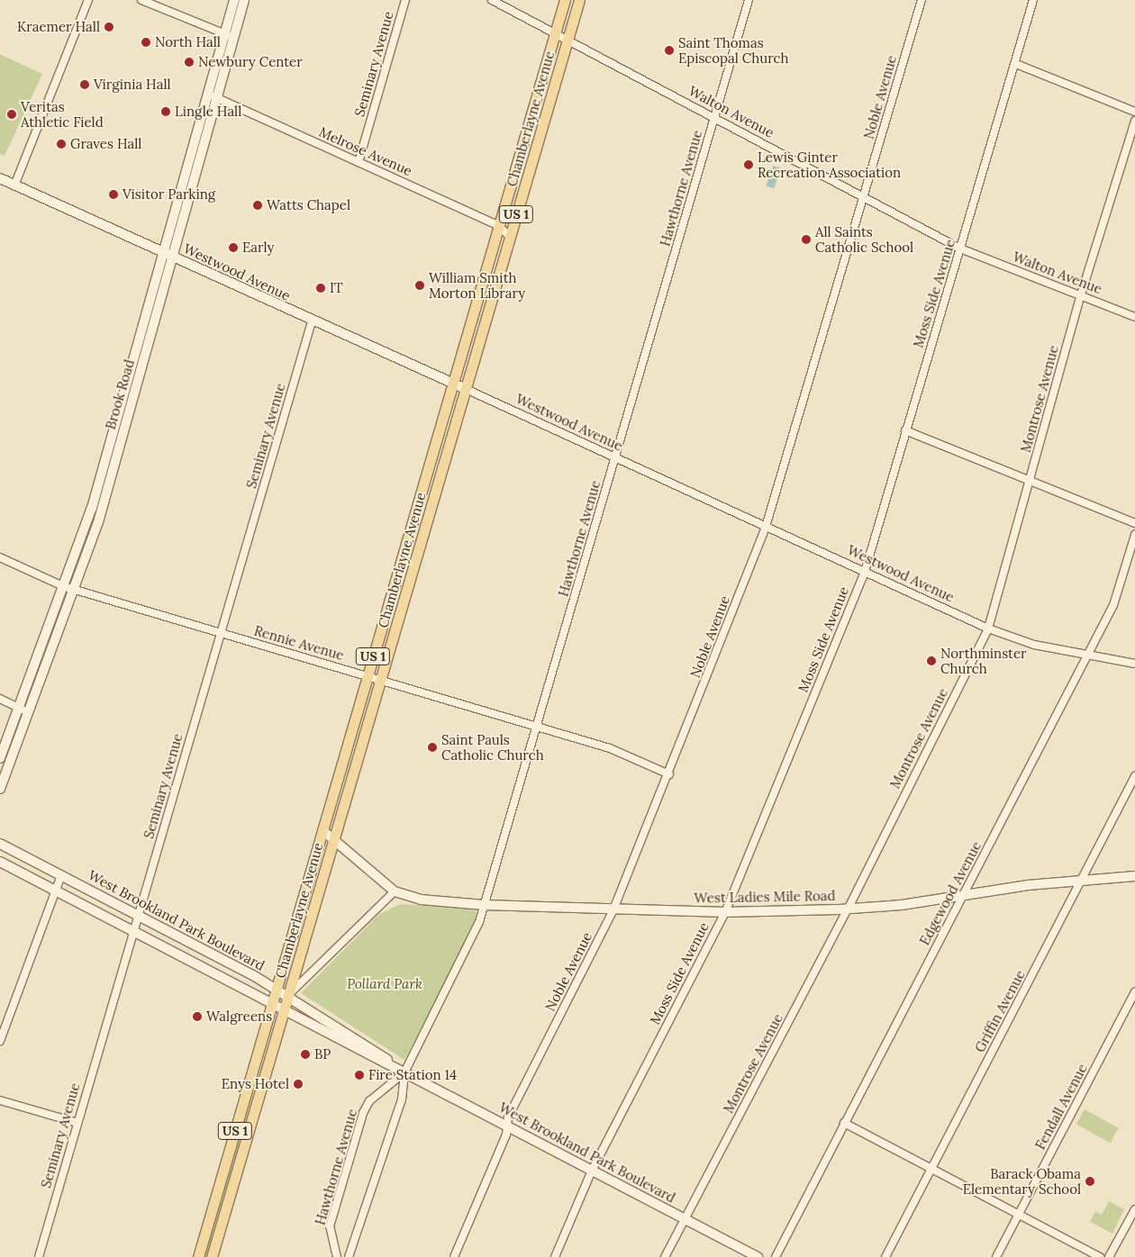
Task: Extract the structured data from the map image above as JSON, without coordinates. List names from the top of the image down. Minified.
{"streets":{"main road":["Chamberlayne Avenue","US 1","Westwood Avenue","Brook Road","West Ladies Mile Road","West Brookland Park Boulevard"],"street":["Seminary Avenue","Noble Avenue","Walton Avenue","Melrose Avenue","Hawthorne Avenue","Moss Side Avenue","Montrose Avenue","Rennie Avenue","Edgewood Avenue","Griffin Avenue","Fendall Avenue"]},"crossings":[["Seminary Avenue","Melrose Avenue"],["Seminary Avenue","Westwood Avenue"],["Seminary Avenue","Rennie Avenue"],["Seminary Avenue","West Brookland Park Boulevard"],["Noble Avenue","Walton Avenue"],["Noble Avenue","Westwood Avenue"],["Noble Avenue","Rennie Avenue"],["Noble Avenue","West Ladies Mile Road"],["Noble Avenue","West Brookland Park Boulevard"],["Walton Avenue","Chamberlayne Avenue"],["Walton Avenue","Hawthorne Avenue"],["Walton Avenue","Moss Side Avenue"],["Walton Avenue","Montrose Avenue"],["Chamberlayne Avenue","Melrose Avenue"],["Chamberlayne Avenue","Westwood Avenue"],["Chamberlayne Avenue","Rennie Avenue"],["Chamberlayne Avenue","West Ladies Mile Road"],["Chamberlayne Avenue","West Brookland Park Boulevard"],["Melrose Avenue","Brook Road"],["Hawthorne Avenue","Westwood Avenue"],["Hawthorne Avenue","Rennie Avenue"],["Hawthorne Avenue","West Ladies Mile Road"],["Hawthorne Avenue","West Brookland Park Boulevard"],["Westwood Avenue","Moss Side Avenue"],["Westwood Avenue","Brook Road"],["Westwood Avenue","Montrose Avenue"],["Westwood Avenue","Edgewood Avenue"],["Moss Side Avenue","West Ladies Mile Road"],["Moss Side Avenue","West Brookland Park Boulevard"],["Brook Road","Rennie Avenue"],["Montrose Avenue","West Ladies Mile Road"],["Montrose Avenue","West Brookland Park Boulevard"],["Edgewood Avenue","West Ladies Mile Road"],["West Ladies Mile Road","Griffin Avenue"]],"parks":["Pollard Park"],"places":["Kraemer Hall","North Hall","Saint Thomas Episcopal Church","Newbury Center","Virginia Hall","Lingle Hall","Veritas Athletic Field","Graves Hall","Lewis Ginter Recreation Association","Visitor Parking","Watts Chapel","All Saints Catholic School","Early","William Smith Morton Library","IT","Northminster Church","Saint Pauls Catholic Church","Walgreens","BP","Fire Station 14","Enys Hotel","Barack Obama Elementary School"]}
